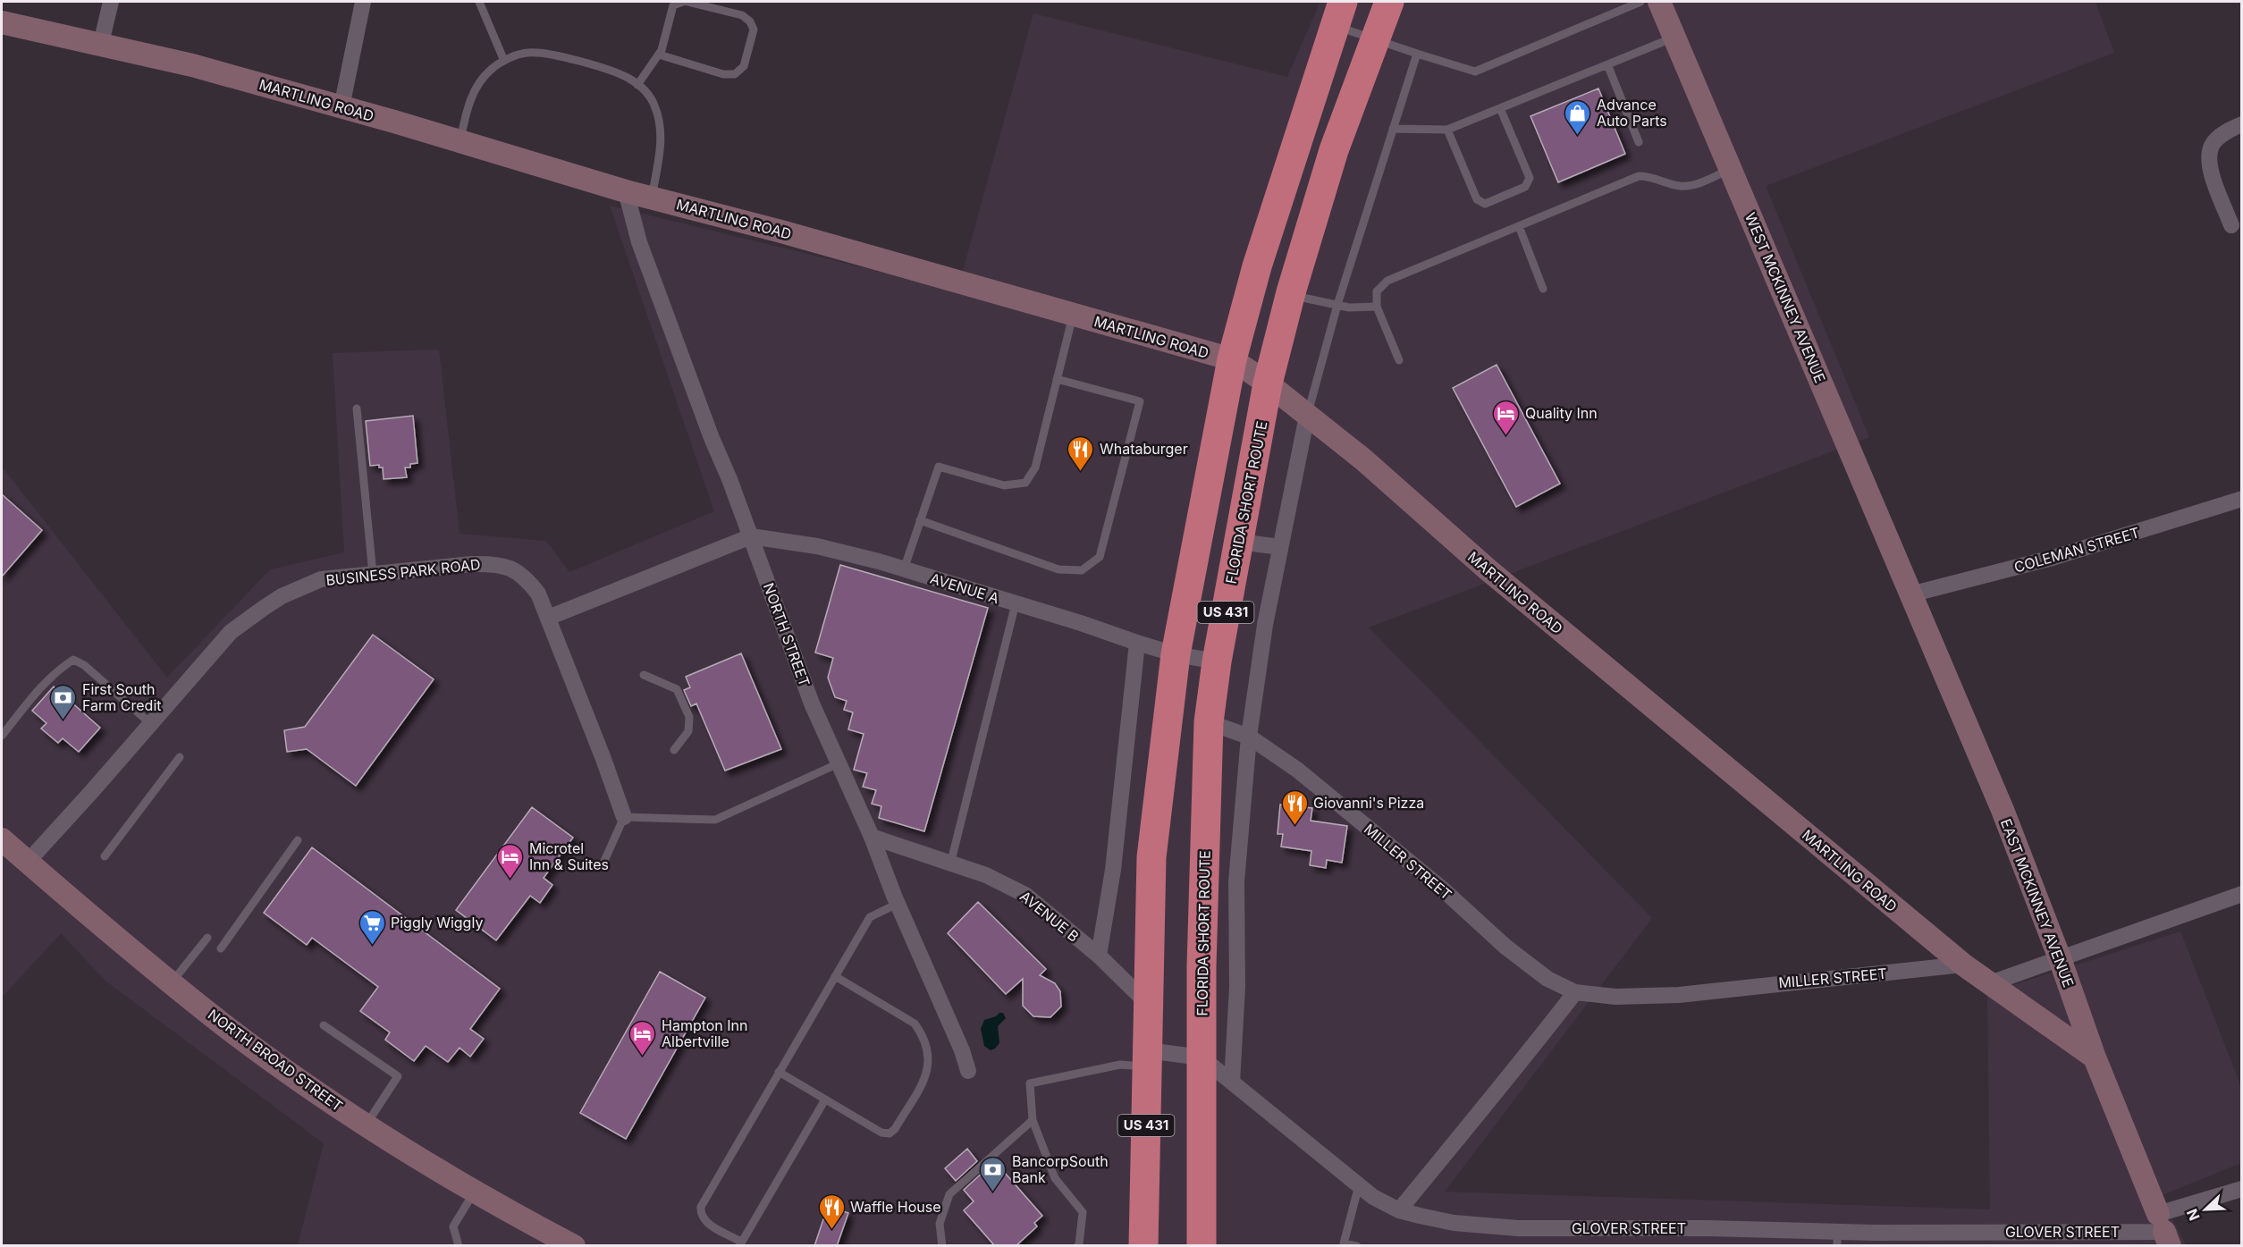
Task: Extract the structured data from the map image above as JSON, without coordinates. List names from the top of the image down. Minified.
{"streets":{"highway":["FLORIDA SHORT ROUTE","US 431"],"street":["MARTLING ROAD","WEST MCKINNEY AVENUE","COLEMAN STREET","BUSINESS PARK ROAD","AVENUE A","NORTH STREET","MILLER STREET","EAST MCKINNEY AVENUE","AVENUE B","NORTH BROAD STREET","GLOVER STREET"]},"crossings":[["MARTLING ROAD","FLORIDA SHORT ROUTE"],["MARTLING ROAD","US 431"],["MARTLING ROAD","NORTH STREET"],["MARTLING ROAD","MILLER STREET"],["MARTLING ROAD","EAST MCKINNEY AVENUE"],["WEST MCKINNEY AVENUE","COLEMAN STREET"],["WEST MCKINNEY AVENUE","EAST MCKINNEY AVENUE"],["FLORIDA SHORT ROUTE","AVENUE A"],["FLORIDA SHORT ROUTE","MILLER STREET"],["FLORIDA SHORT ROUTE","GLOVER STREET"],["COLEMAN STREET","EAST MCKINNEY AVENUE"],["BUSINESS PARK ROAD","NORTH BROAD STREET"],["AVENUE A","US 431"],["AVENUE A","NORTH STREET"],["US 431","AVENUE B"],["NORTH STREET","AVENUE B"],["EAST MCKINNEY AVENUE","GLOVER STREET"]],"places":{"shop":["Advance Auto Parts"],"hotel":["Quality Inn","Microtel Inn & Suites","Hampton Inn Albertville"],"restaurant":["Whataburger","Giovanni's Pizza","Waffle House"],"bank":["First South Farm Credit","BancorpSouth Bank"],"supermarket":["Piggly Wiggly"]},"north":"bottom left"}
